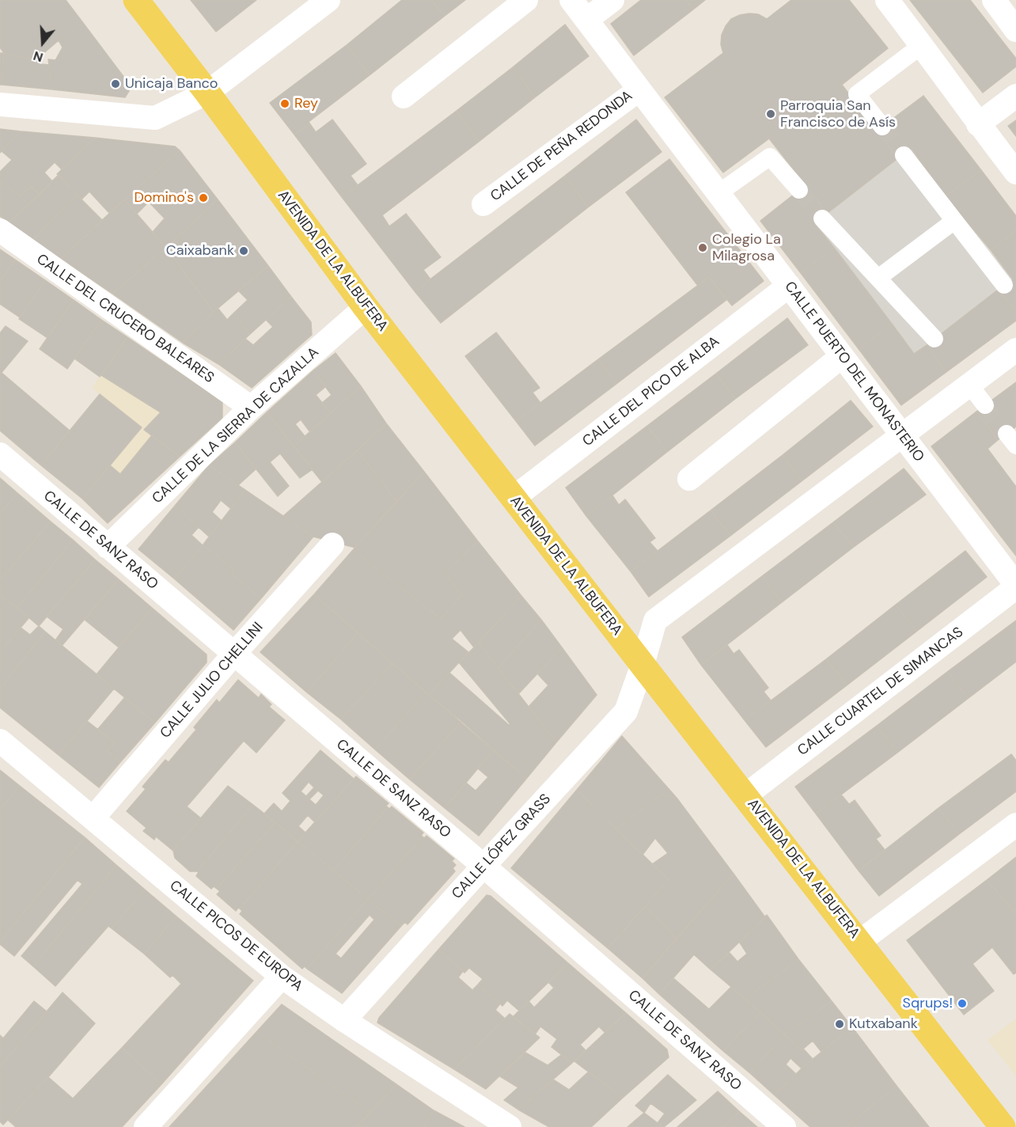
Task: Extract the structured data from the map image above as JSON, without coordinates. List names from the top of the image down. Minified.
{"streets":{"main road":["AVENIDA DE LA ALBUFERA"],"street":["CALLE DE PEÑA REDONDA","CALLE DEL CRUCERO BALEARES","CALLE PUERTO DEL MONASTERIO","CALLE DEL PICO DE ALBA","CALLE DE LA SIERRA DE CAZALLA","CALLE DE SANZ RASO","CALLE JULIO CHELLINI","CALLE CUARTEL DE SIMANCAS","CALLE LÓPEZ GRASS","CALLE PICOS DE EUROPA"]},"crossings":[["CALLE DE PEÑA REDONDA","CALLE PUERTO DEL MONASTERIO"],["AVENIDA DE LA ALBUFERA","CALLE DEL PICO DE ALBA"],["AVENIDA DE LA ALBUFERA","CALLE DE LA SIERRA DE CAZALLA"],["AVENIDA DE LA ALBUFERA","CALLE CUARTEL DE SIMANCAS"],["AVENIDA DE LA ALBUFERA","CALLE LÓPEZ GRASS"],["CALLE DEL CRUCERO BALEARES","CALLE DE LA SIERRA DE CAZALLA"],["CALLE PUERTO DEL MONASTERIO","CALLE DEL PICO DE ALBA"],["CALLE PUERTO DEL MONASTERIO","CALLE CUARTEL DE SIMANCAS"],["CALLE PUERTO DEL MONASTERIO","CALLE LÓPEZ GRASS"],["CALLE DE LA SIERRA DE CAZALLA","CALLE DE SANZ RASO"],["CALLE DE SANZ RASO","CALLE JULIO CHELLINI"],["CALLE DE SANZ RASO","CALLE LÓPEZ GRASS"],["CALLE JULIO CHELLINI","CALLE PICOS DE EUROPA"],["CALLE LÓPEZ GRASS","CALLE PICOS DE EUROPA"]],"places":["Unicaja Banco","Rey","Parroquia San Francisco de Asís","Domino's","Colegio La Milagrosa","Caixabank","Sqrups!","Kutxabank"],"north":"bottom"}
